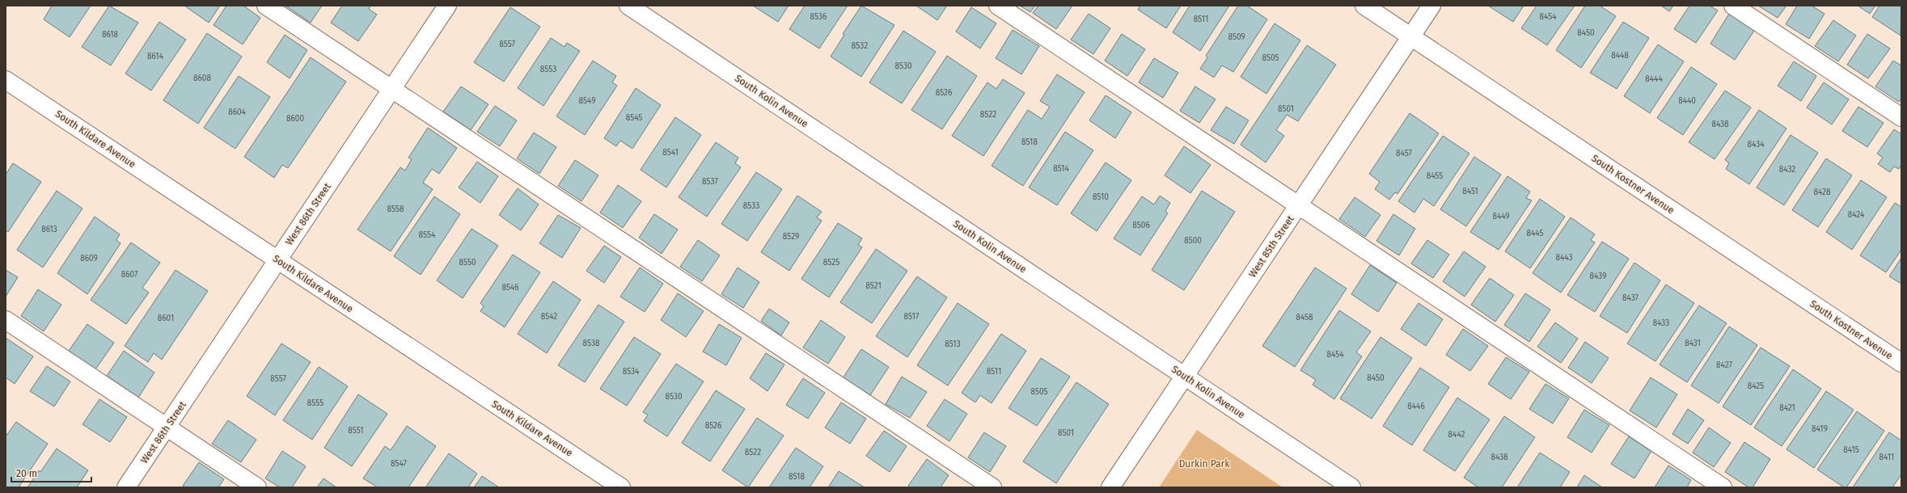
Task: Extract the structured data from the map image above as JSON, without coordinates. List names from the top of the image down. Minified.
{"streets":{"street":["South Kolin Avenue","South Kildare Avenue","South Kostner Avenue","West 86th Street","West 85th Street"]},"crossings":[["South Kolin Avenue","West 85th Street"],["South Kildare Avenue","West 86th Street"],["South Kostner Avenue","West 85th Street"]],"parks":["Durkin Park"],"house_numbers":["8536","8454","8511","8450","8618","8509","8557","8532","8448","8614","8505","8530","8553","8608","8444","8526","8549","8440","8501","8604","8522","8545","8600","8438","8518","8434","8541","8457","8514","8432","8455","8537","8451","8428","8510","8533","8558","8424","8449","8506","8613","8445","8554","8529","8500","8443","8609","8550","8525","8607","8439","8521","8546","8437","8542","8517","8458","8601","8433","8538","8431","8513","8454","8427","8534","8511","8450","8557","8425","8505","8530","8555","8446","8421","8526","8419","8551","8501","8442","8415","8522","8438","8411","8547","8518"],"scale_bar":"20 m"}
